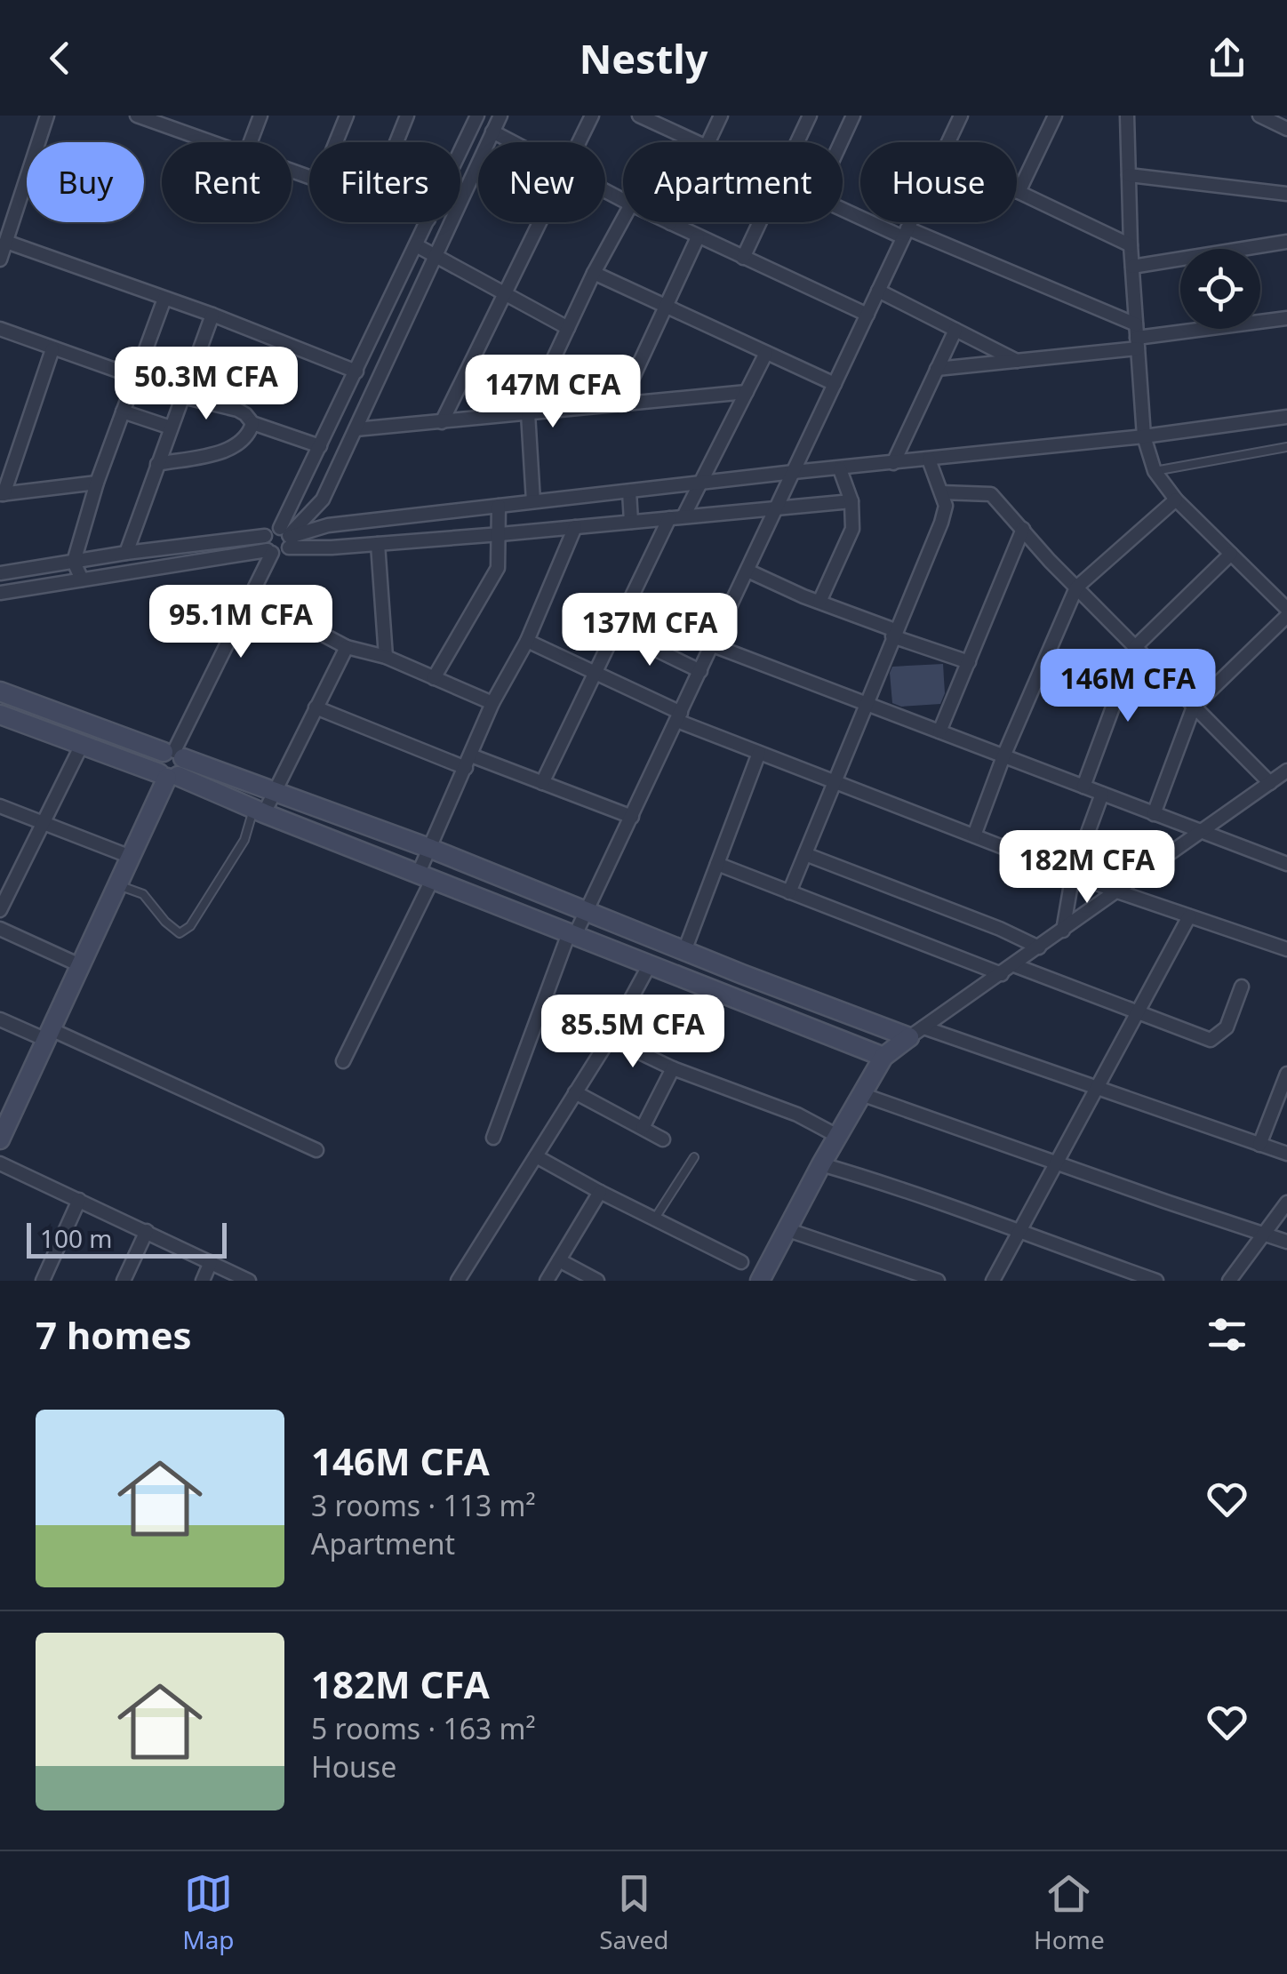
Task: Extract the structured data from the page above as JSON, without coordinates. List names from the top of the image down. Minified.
{"scale_bar":"100 m","page":{"header":"Nestly","chip":["Buy","Rent","Filters","New","Apartment","House"],"price":["50.3M CFA","147M CFA","95.1M CFA","137M CFA","146M CFA","182M CFA","85.5M CFA"],"scale":"100 m","heading":"7 homes","list":[{"name":"146M CFA","note":"3 rooms · 113 m² · Apartment"},{"name":"182M CFA","note":"5 rooms · 163 m² · House"}],"tabs":["Map","Saved","Home"]}}
